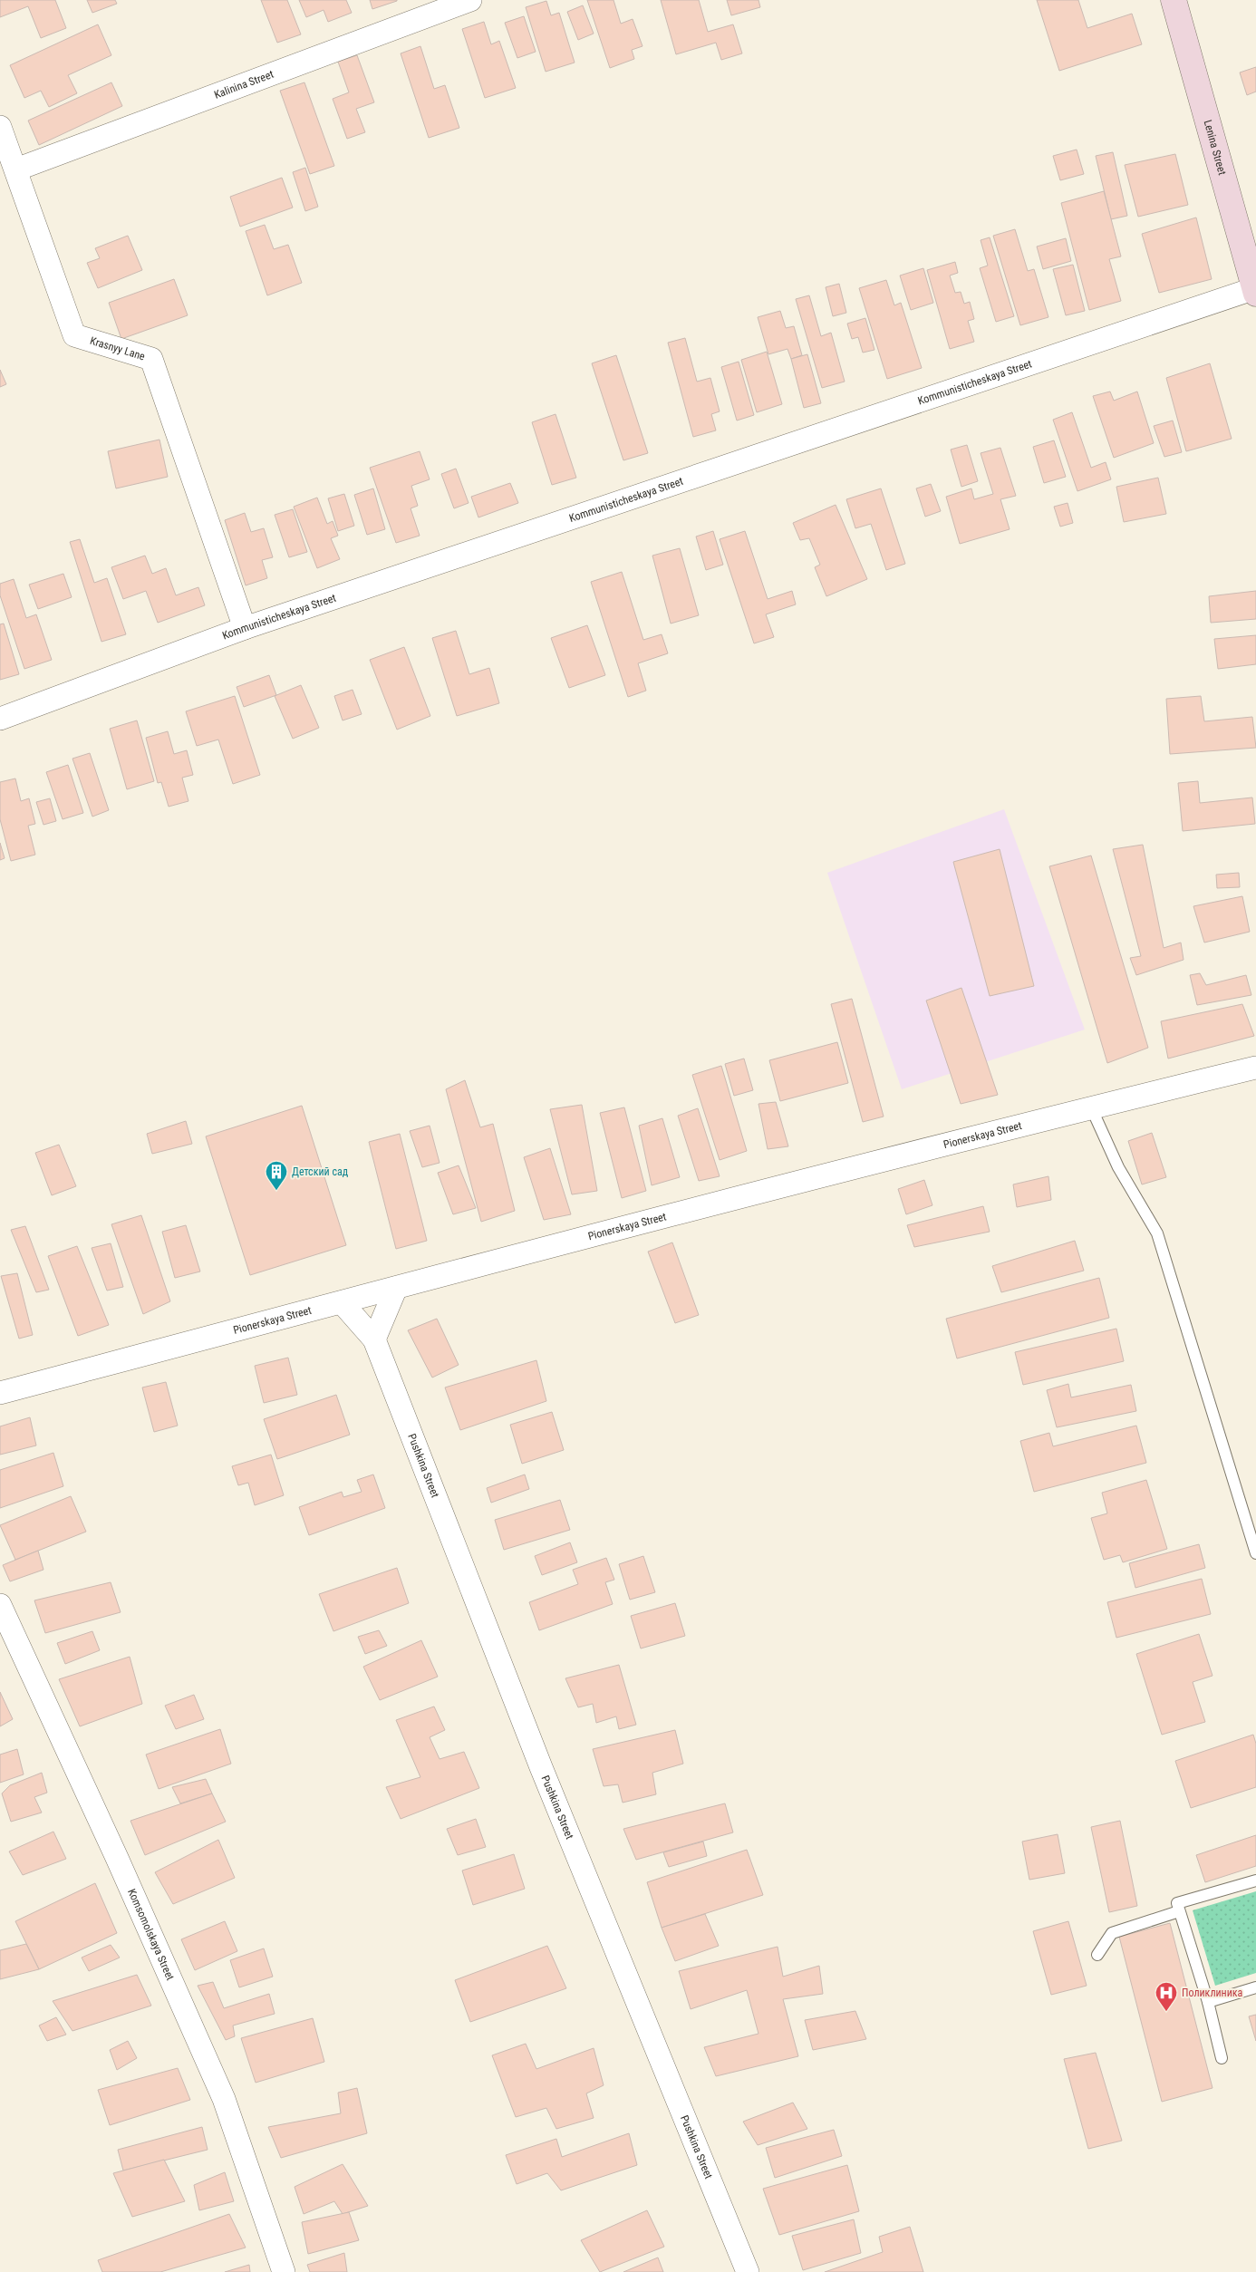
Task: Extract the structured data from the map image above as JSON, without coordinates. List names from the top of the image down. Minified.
{"streets":{"street":["Kalinina Street","Lenina Street","Krasnyy Lane","Kommunisticheskaya Street","Pionerskaya Street","Pushkina Street","Komsomolskaya Street"]},"crossings":[["Kalinina Street","Krasnyy Lane"],["Lenina Street","Kommunisticheskaya Street"],["Krasnyy Lane","Kommunisticheskaya Street"],["Pionerskaya Street","Pushkina Street"]],"places":{"building":["Детский сад"],"hospital":["Поликлиника"]}}
